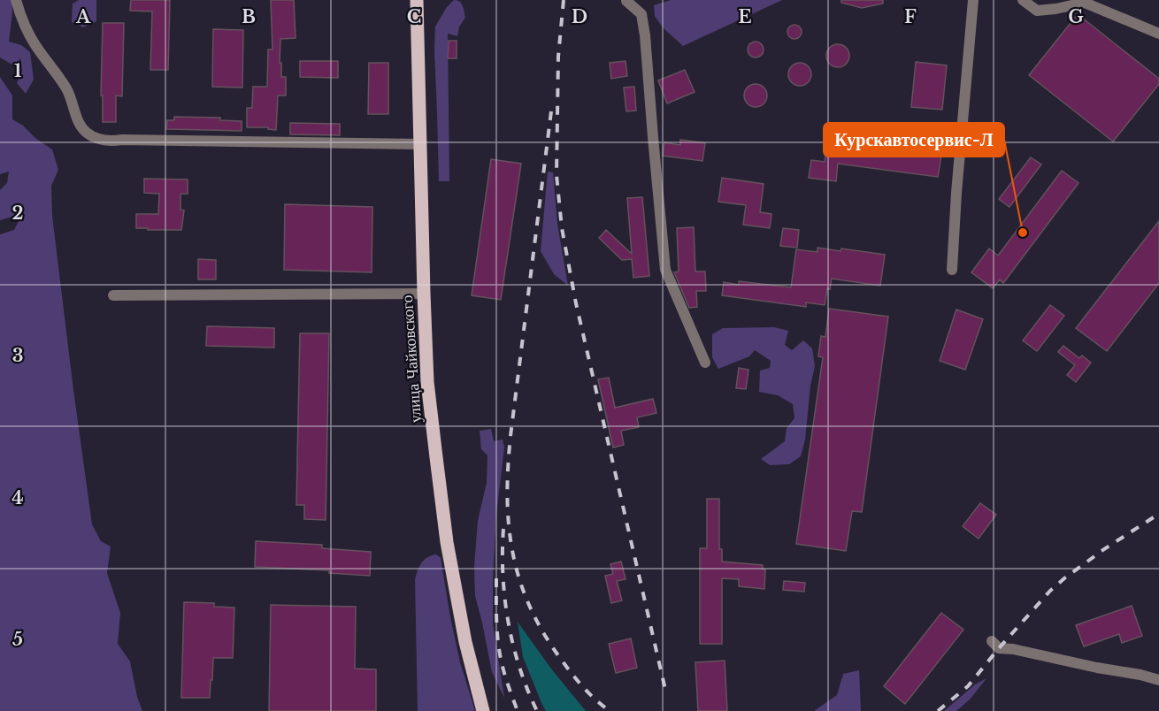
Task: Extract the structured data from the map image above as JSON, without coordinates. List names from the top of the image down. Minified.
{"streets":{"main road":["улица Чайковского"]},"places":["Курскавтосервис-Л"],"grid":{"columns":["A","B","C","D","E","F","G"],"rows":["1","2","3","4","5"]}}
